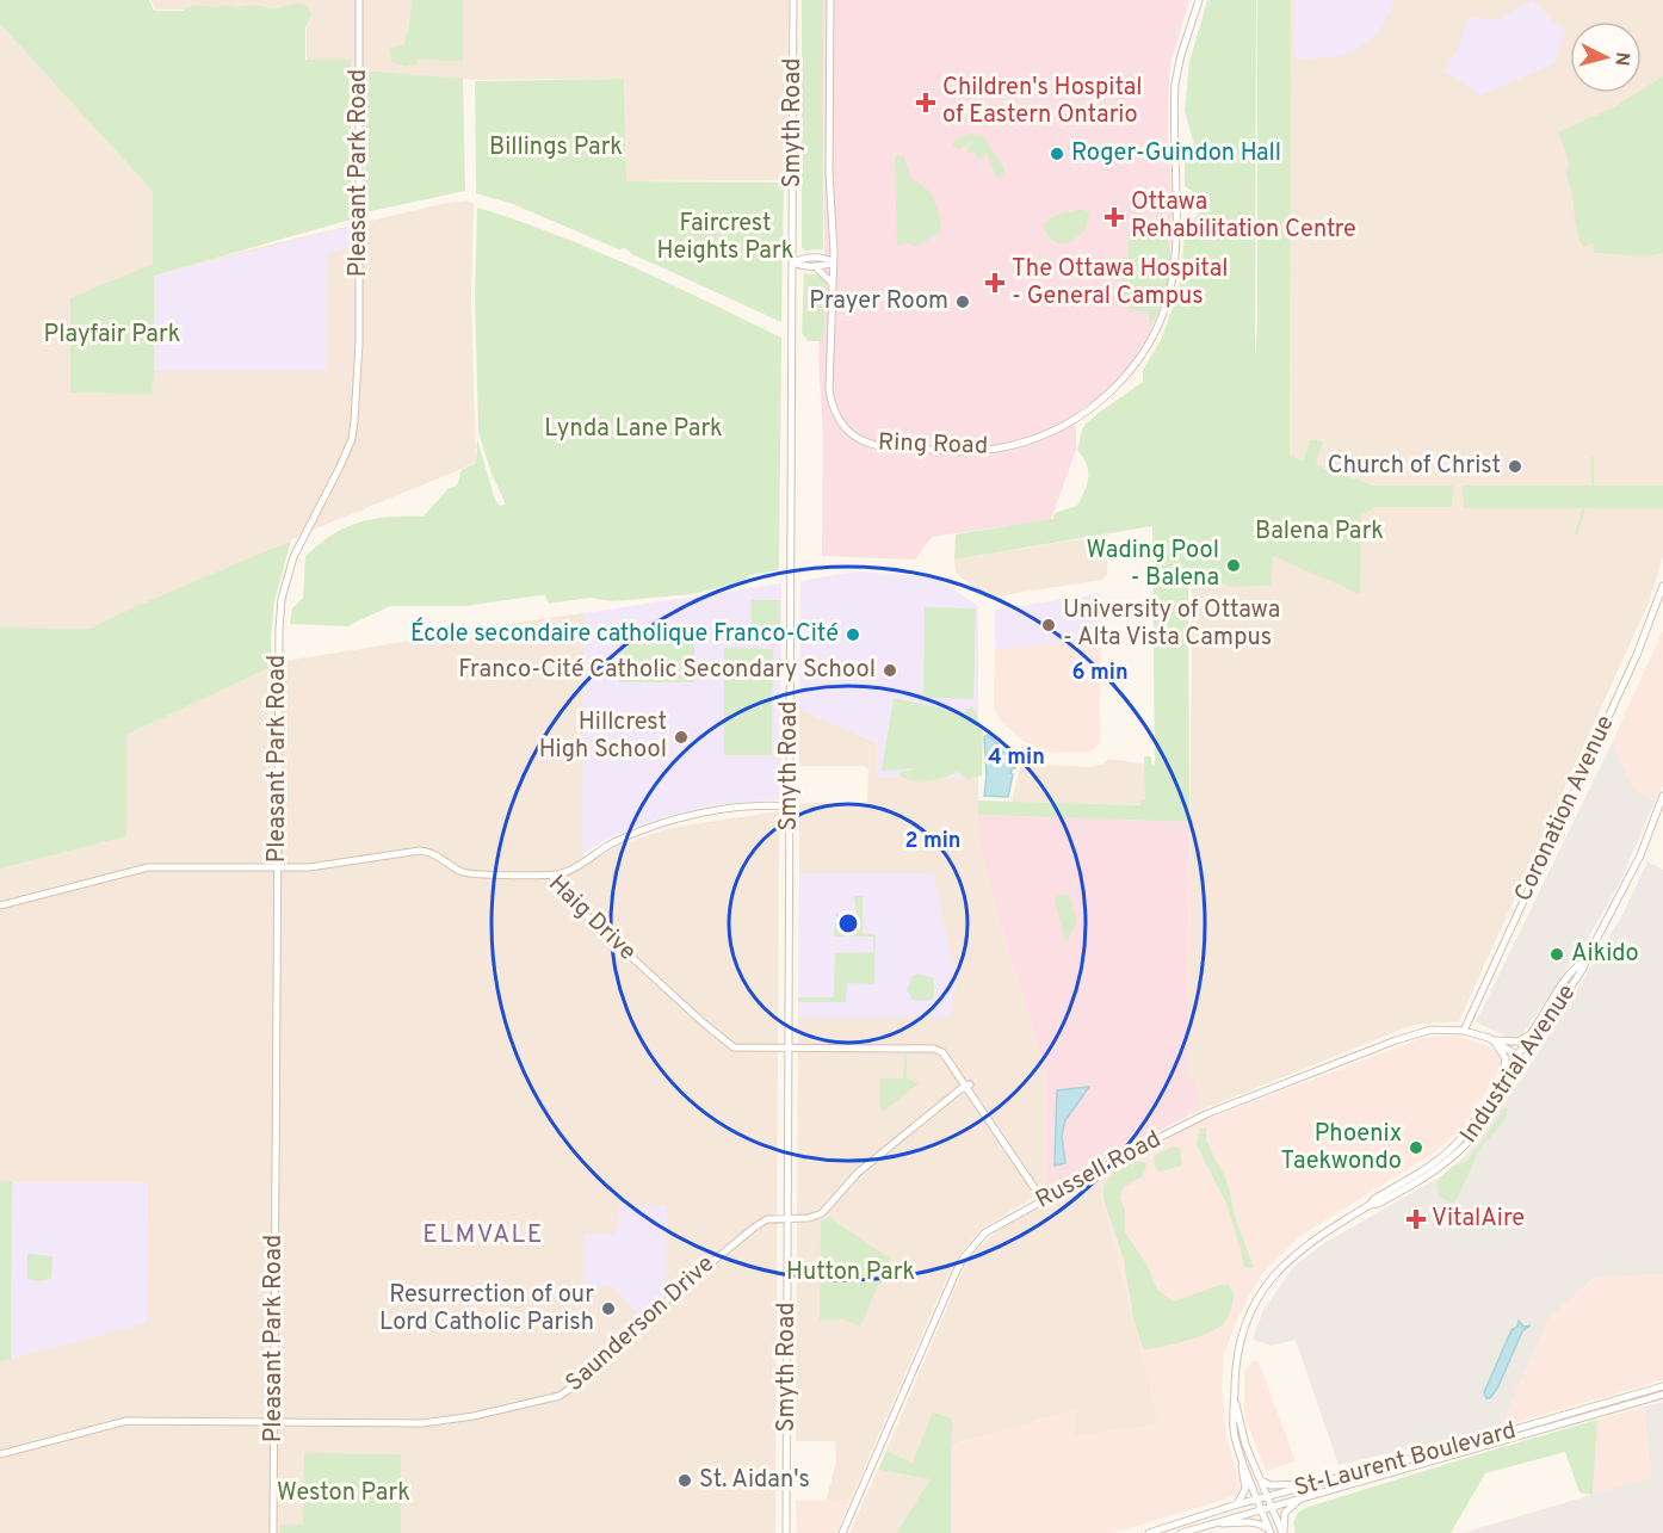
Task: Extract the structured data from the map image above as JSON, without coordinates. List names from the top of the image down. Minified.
{"streets":{"street":["Smyth Road","Pleasant Park Road","Ring Road","Coronation Avenue","Haig Drive","Industrial Avenue","Russell Road","Saunderson Drive","St-Laurent Boulevard"]},"crossings":[["Smyth Road","Haig Drive"],["Smyth Road","Saunderson Drive"],["Pleasant Park Road","Haig Drive"],["Pleasant Park Road","Saunderson Drive"],["Coronation Avenue","Russell Road"],["Haig Drive","Russell Road"],["Haig Drive","Saunderson Drive"],["Industrial Avenue","Russell Road"],["Industrial Avenue","St-Laurent Boulevard"]],"districts":["ELMVALE"],"parks":["Billings Park","Faircrest Heights Park","Playfair Park","Lynda Lane Park","Balena Park","Hutton Park","Weston Park"],"places":{"health":["Children's Hospital of Eastern Ontario","Ottawa Rehabilitation Centre","The Ottawa Hospital - General Campus","VitalAire"],"other":["Roger-Guindon Hall","Prayer Room","Church of Christ","Wading Pool - Balena","University of Ottawa - Alta Vista Campus","École secondaire catholique Franco-Cité","Franco-Cité Catholic Secondary School","Hillcrest High School","Aikido","Phoenix Taekwondo","Resurrection of our Lord Catholic Parish","St. Aidan's"]},"north":"right","rings":["6 min","4 min","2 min"]}
